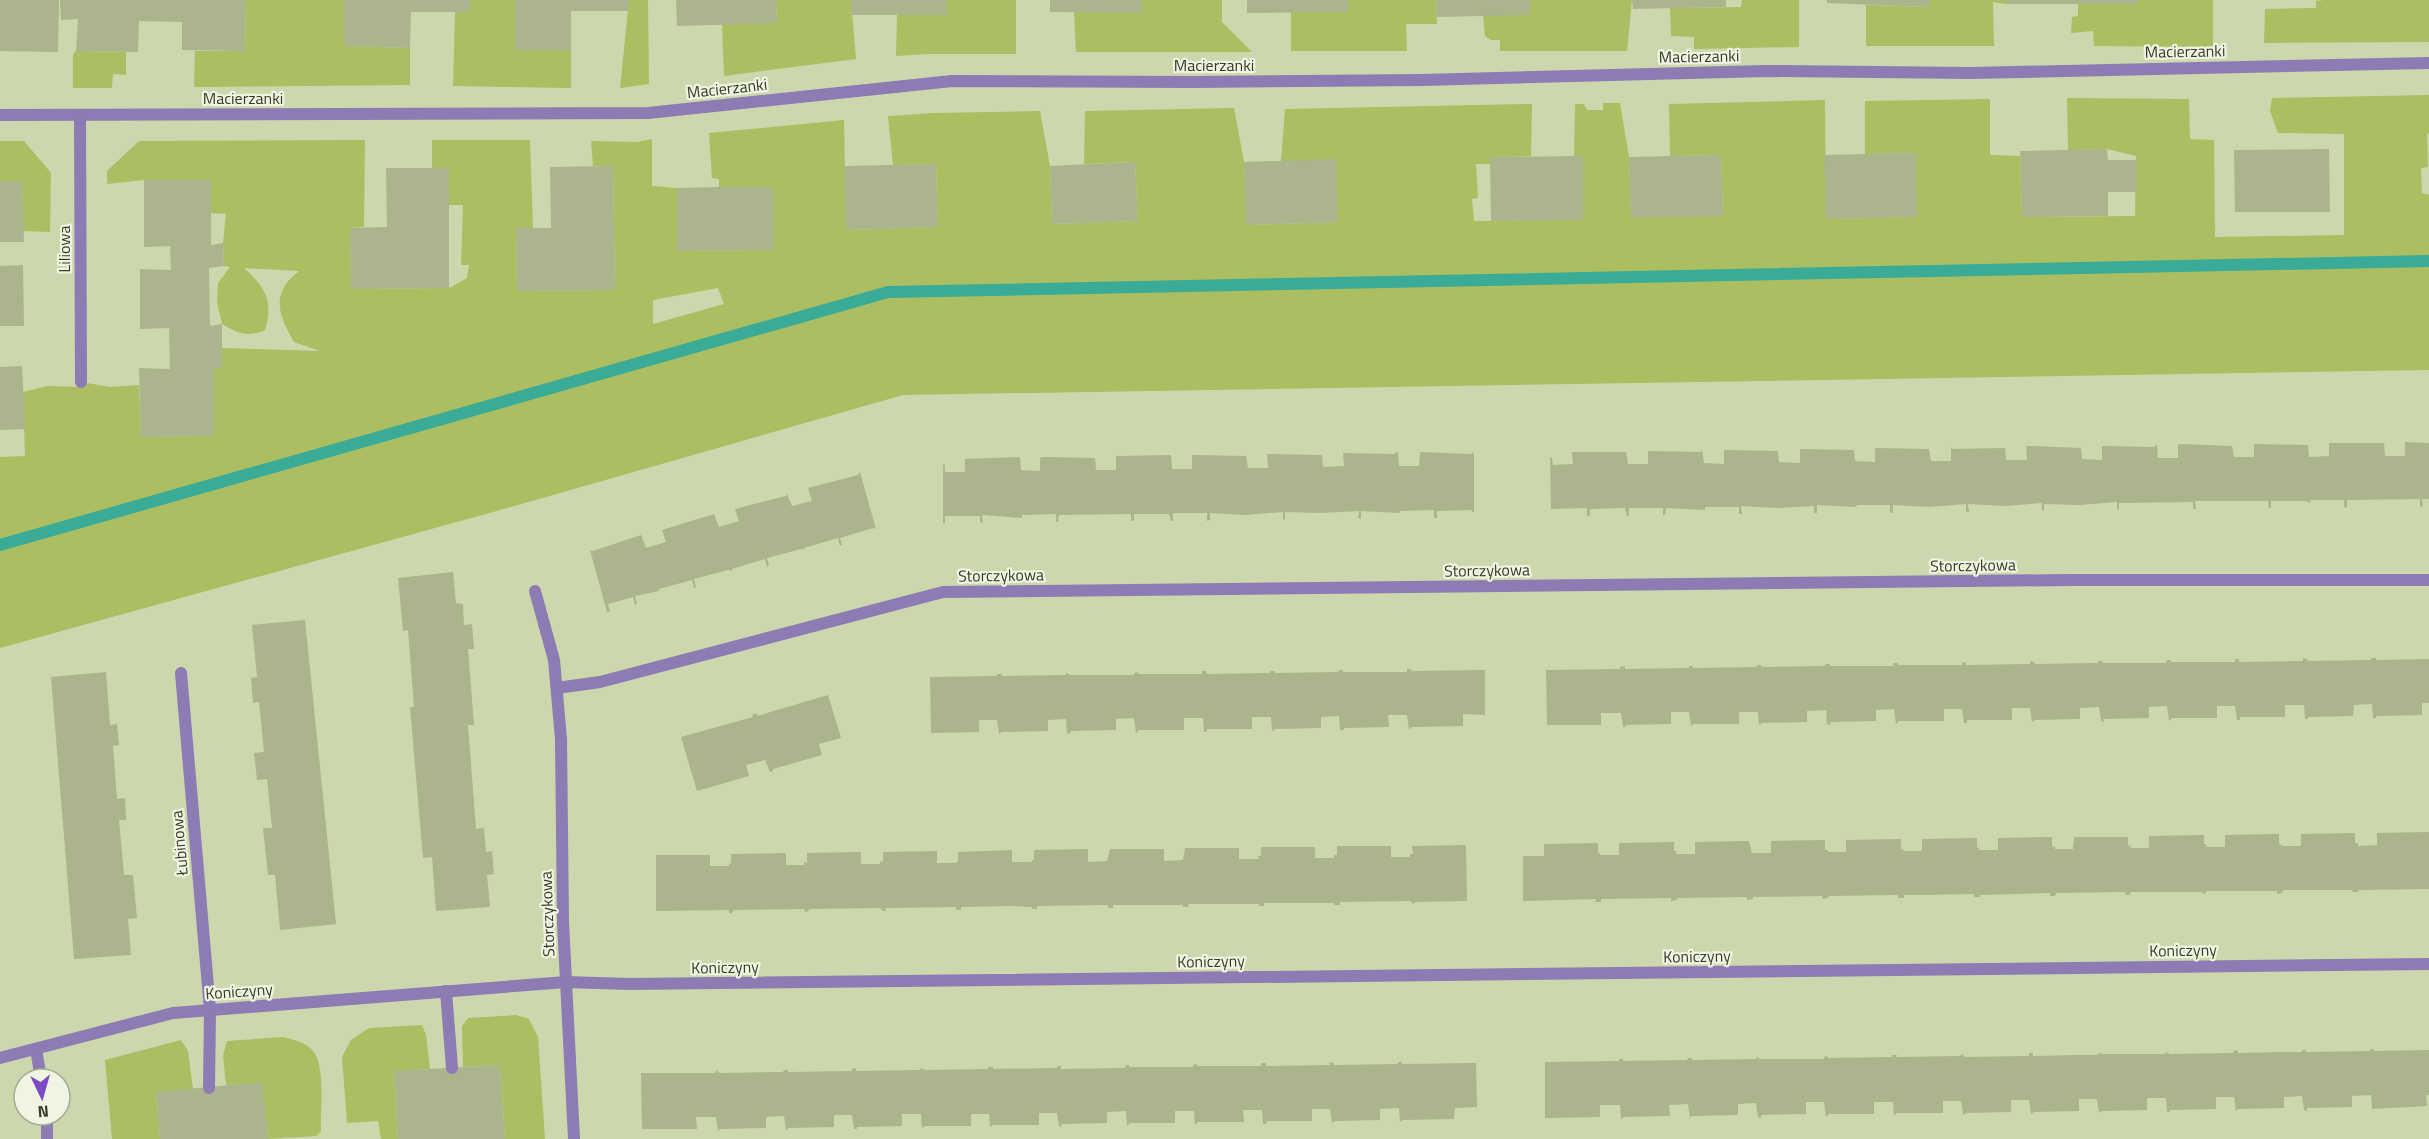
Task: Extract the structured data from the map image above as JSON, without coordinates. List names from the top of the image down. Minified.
{"streets":{"street":["Macierzanki","Liliowa","Storczykowa","Łubinowa","Koniczyny"]},"crossings":[["Macierzanki","Liliowa"],["Storczykowa","Koniczyny"],["Łubinowa","Koniczyny"]],"north":"bottom"}
